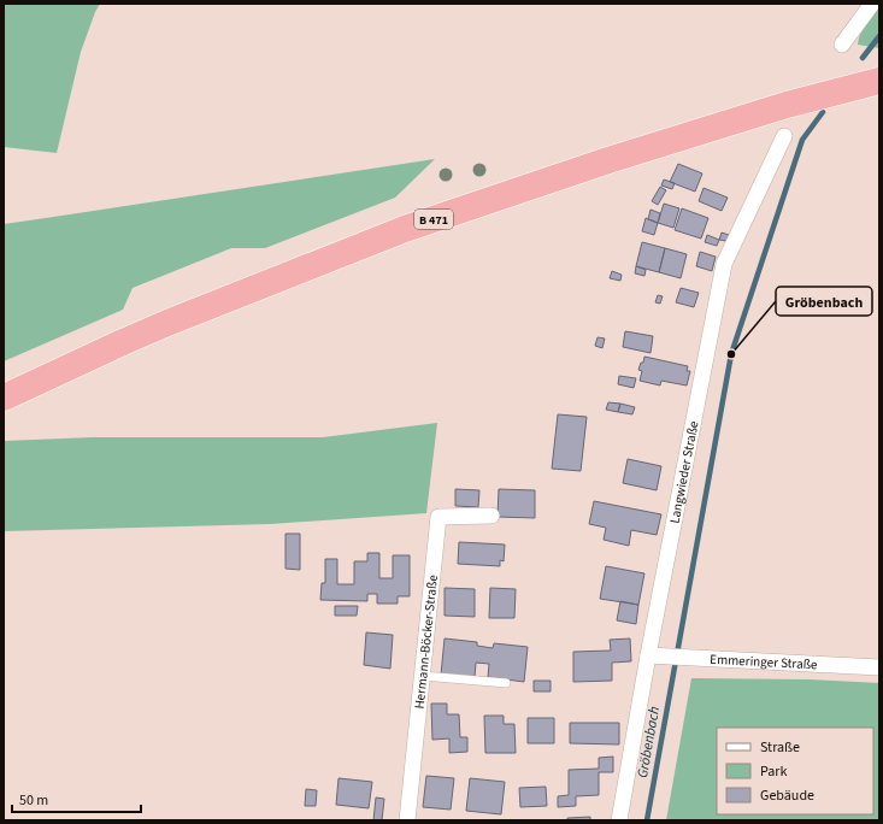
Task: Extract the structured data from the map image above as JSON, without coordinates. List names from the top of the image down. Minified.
{"streets":{"highway":["B 471"],"street":["Langwieder Straße","Hermann-Böcker-Straße","Emmeringer Straße"]},"crossings":[["Langwieder Straße","Emmeringer Straße"]],"water":["Gröbenbach"],"places":["Gröbenbach"],"legend":["Straße","Park","Gebäude"],"scale_bar":"50 m"}
